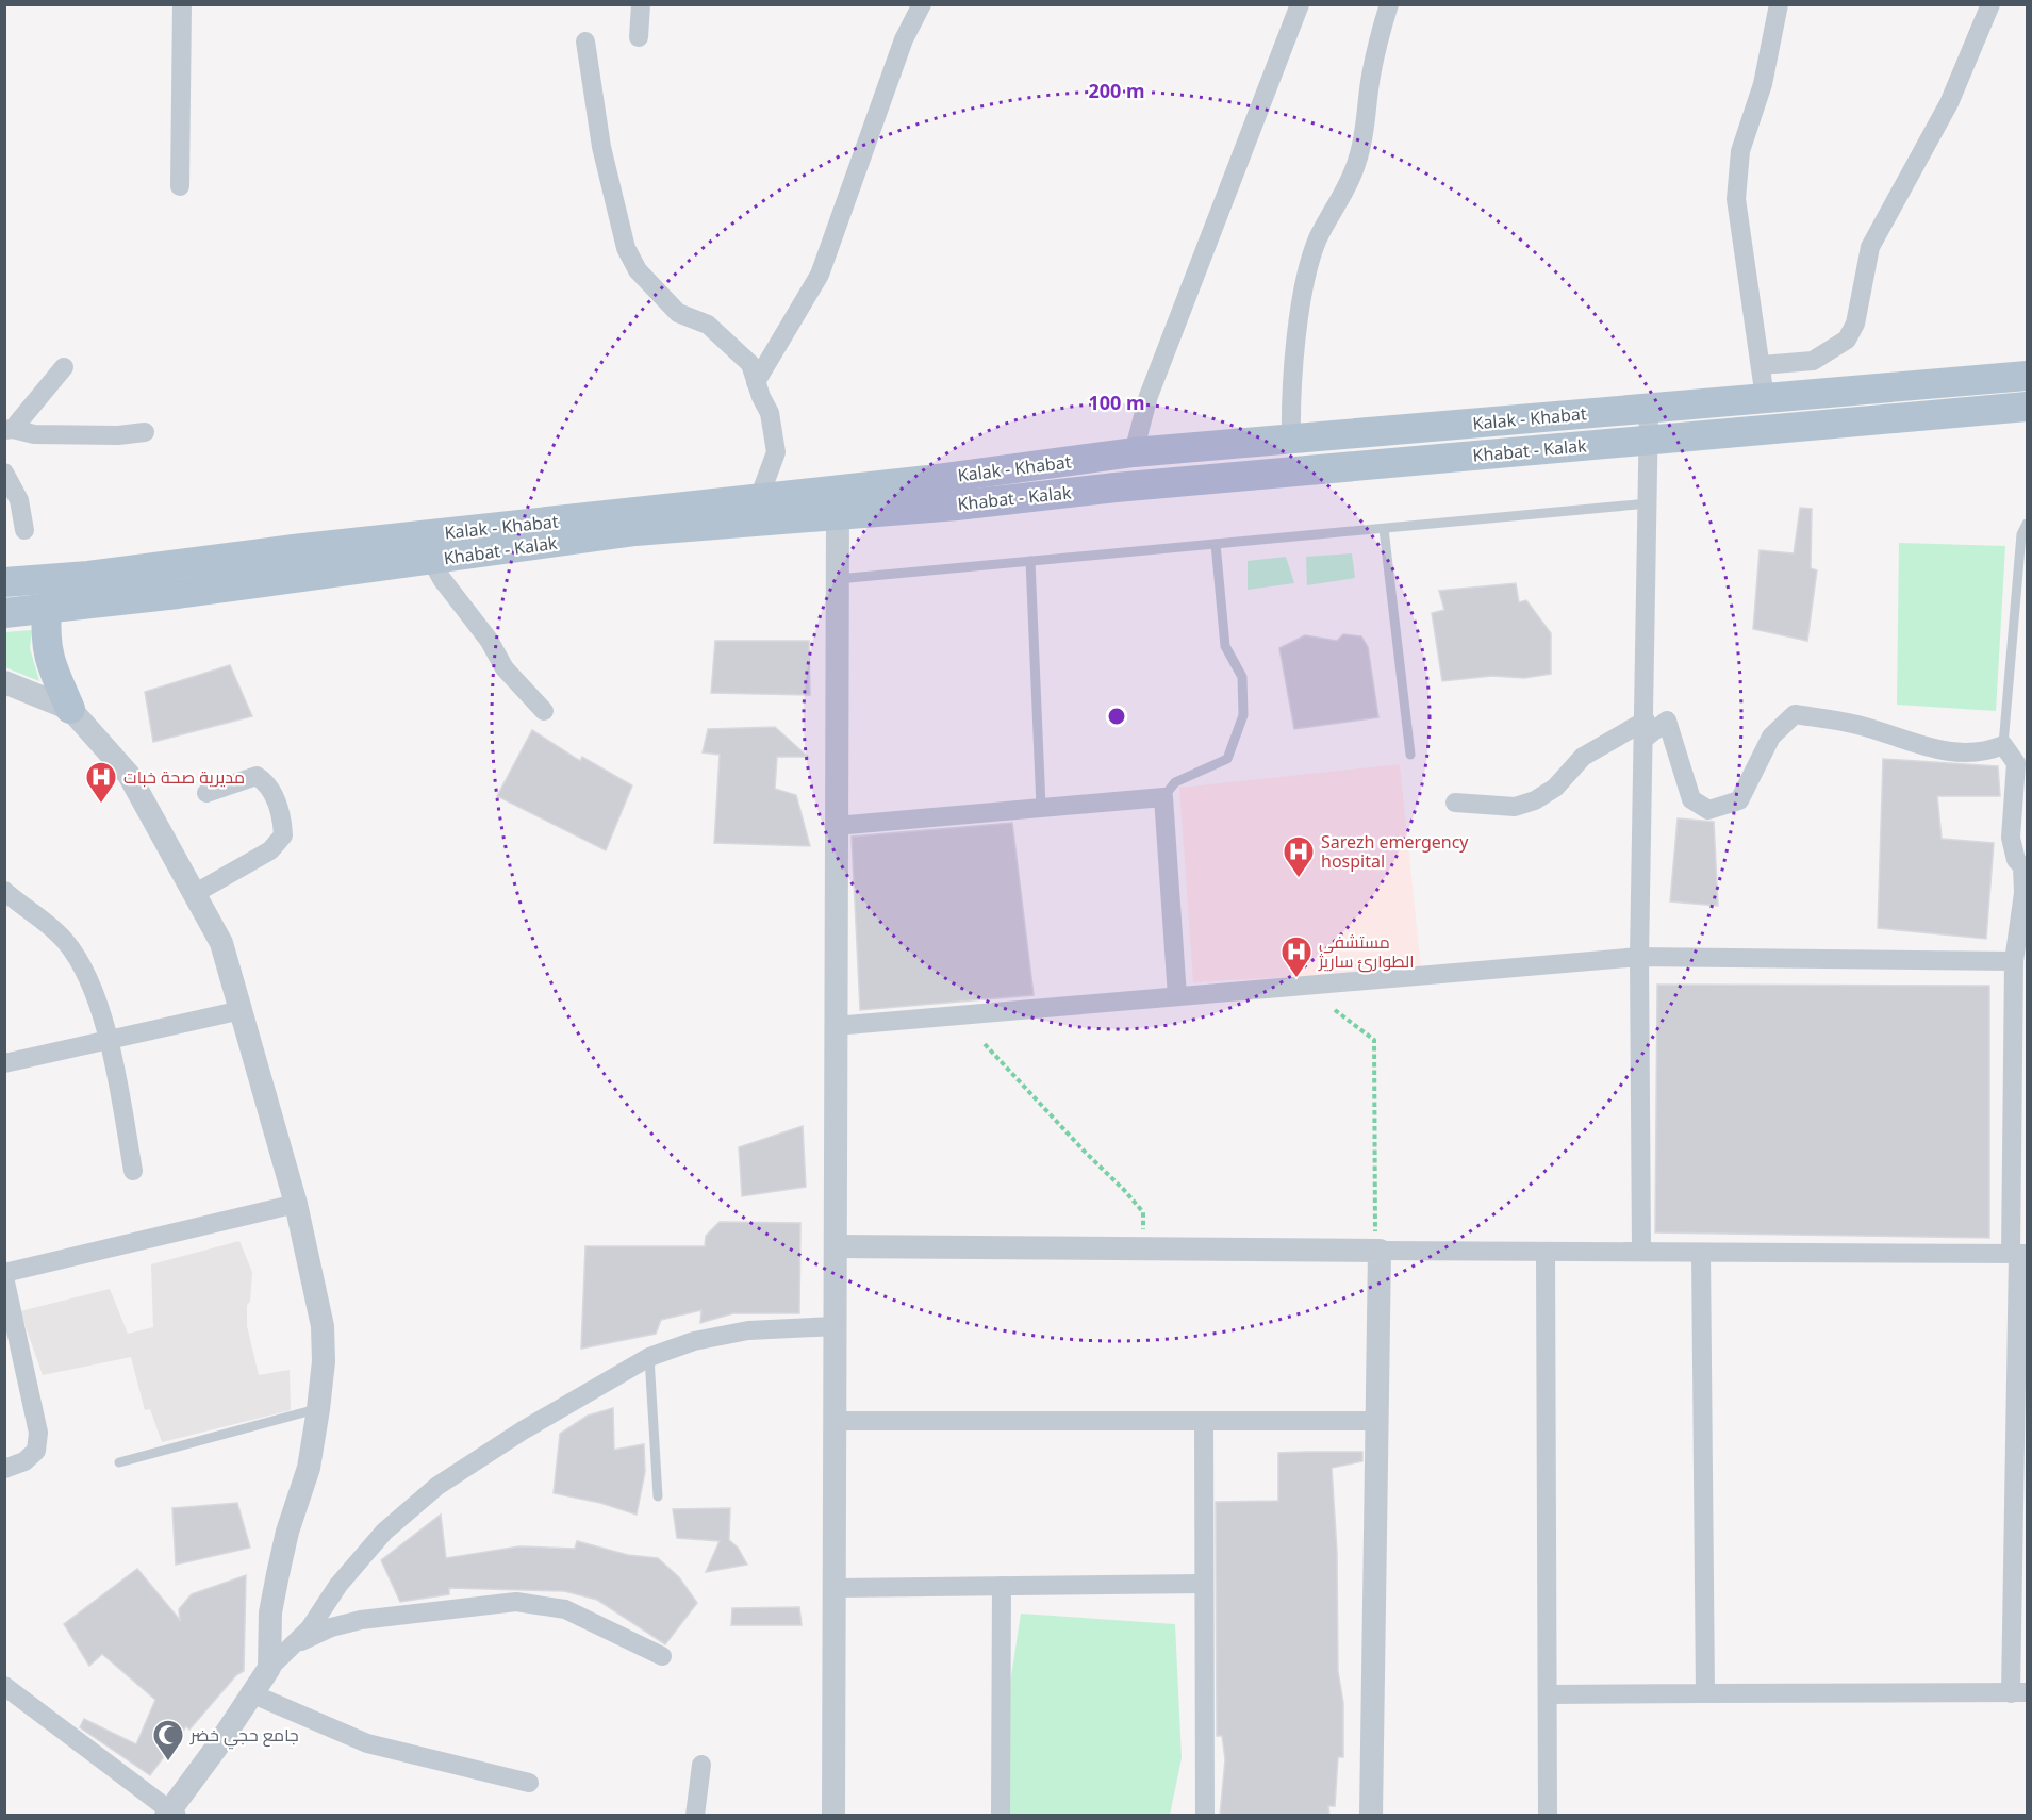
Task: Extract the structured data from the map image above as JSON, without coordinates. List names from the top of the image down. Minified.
{"streets":{"main road":["Kalak - Khabat","Khabat - Kalak"]},"places":{"hospital":["مديرية صحة خبات","Sarezh emergency hospital","مستشفى الطوارئ ساريژ"],"mosque":["جامع حجي خضر"]},"rings":["200 m","100 m"]}
